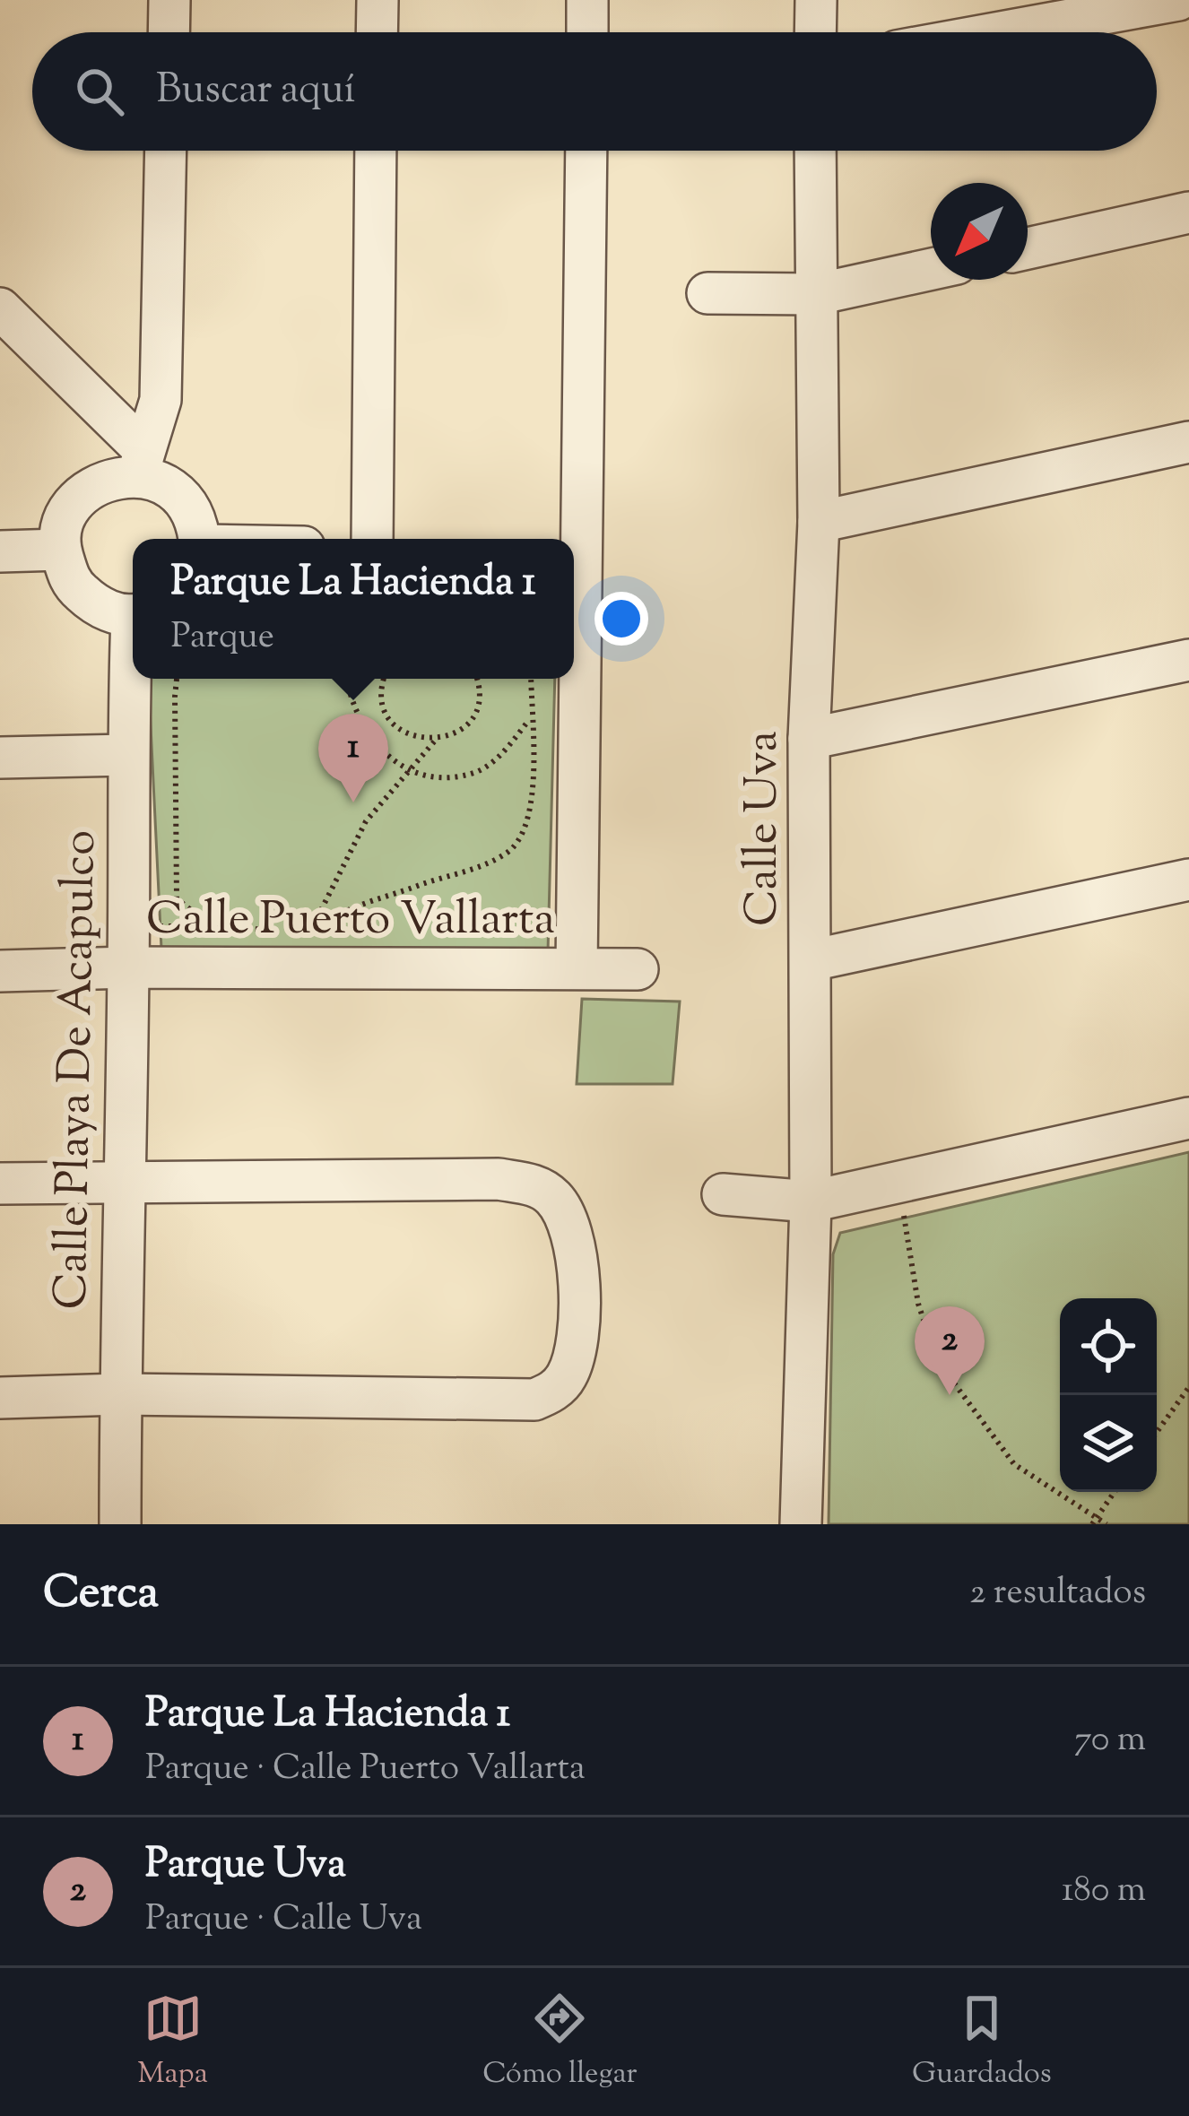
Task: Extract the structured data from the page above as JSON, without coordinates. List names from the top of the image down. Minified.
{"streets":{"street":["Calle Uva","Calle Puerto Vallarta","Calle Playa De Acapulco"]},"crossings":[["Calle Puerto Vallarta","Calle Playa De Acapulco"]],"north":"bottom left","page":{"search":"Buscar aquí","popup":["Parque La Hacienda 1","Parque"],"pins":["1","2"],"heading":["Cerca","2 resultados"],"list":[{"mark":"1","name":"Parque La Hacienda 1","note":"Parque · Calle Puerto Vallarta","value":"70 m"},{"mark":"2","name":"Parque Uva","note":"Parque · Calle Uva","value":"180 m"}],"nav":["Mapa","Cómo llegar","Guardados"]}}
